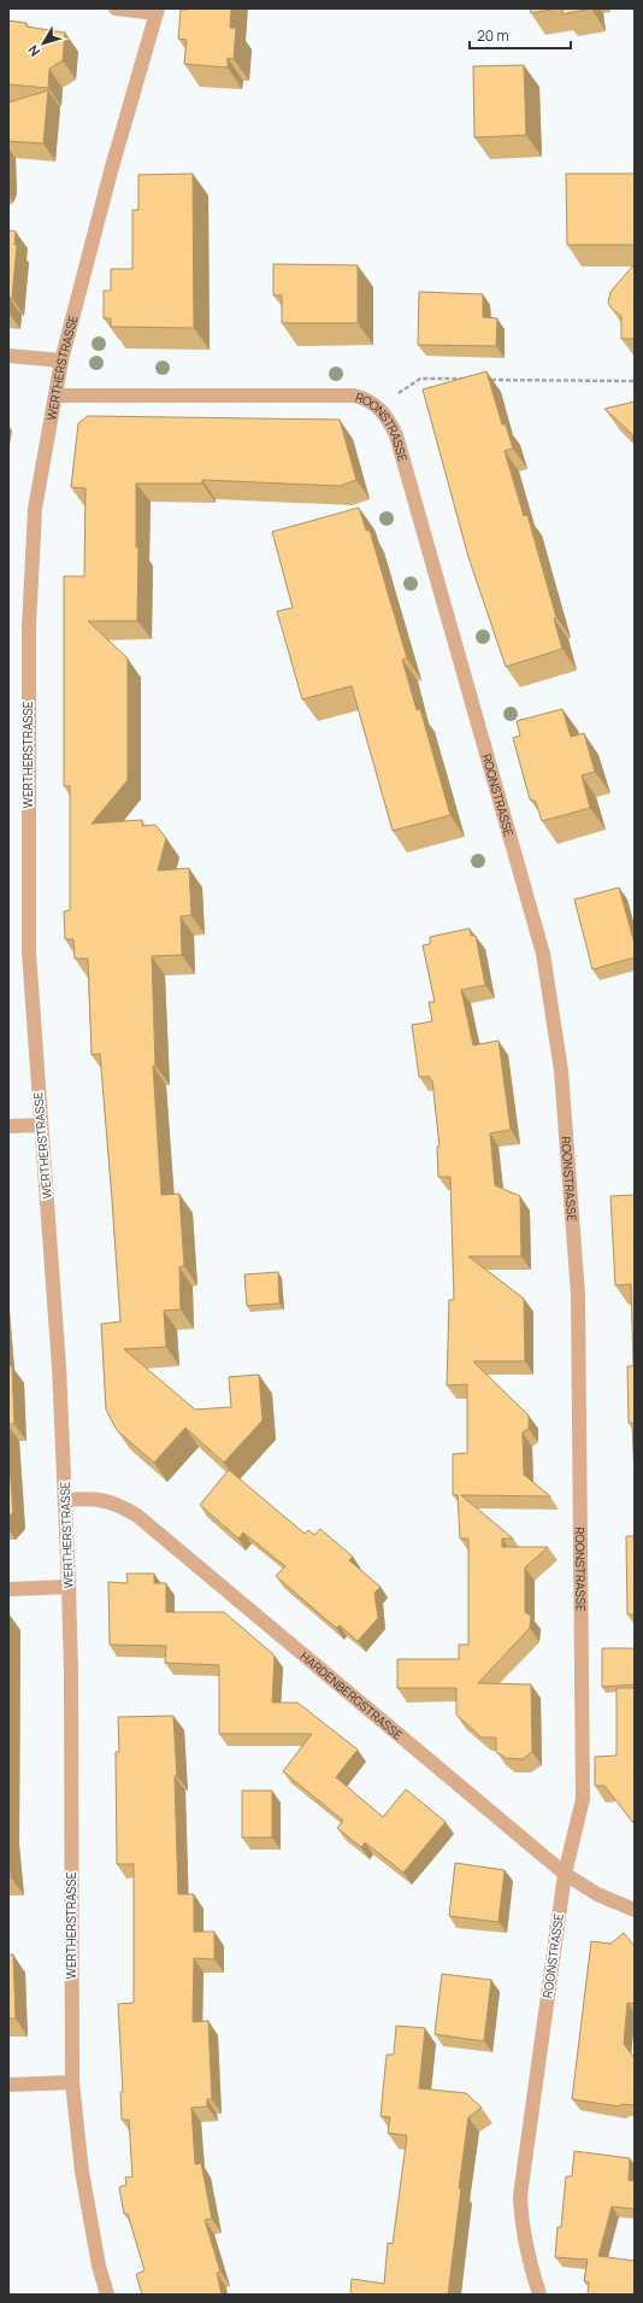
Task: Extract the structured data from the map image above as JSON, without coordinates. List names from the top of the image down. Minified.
{"streets":{"street":["WERTHERSTRASSE","ROONSTRASSE","HARDENBERGSTRASSE"]},"crossings":[["WERTHERSTRASSE","ROONSTRASSE"],["WERTHERSTRASSE","HARDENBERGSTRASSE"],["ROONSTRASSE","HARDENBERGSTRASSE"]],"scale_bar":"20 m","north":"bottom left"}
